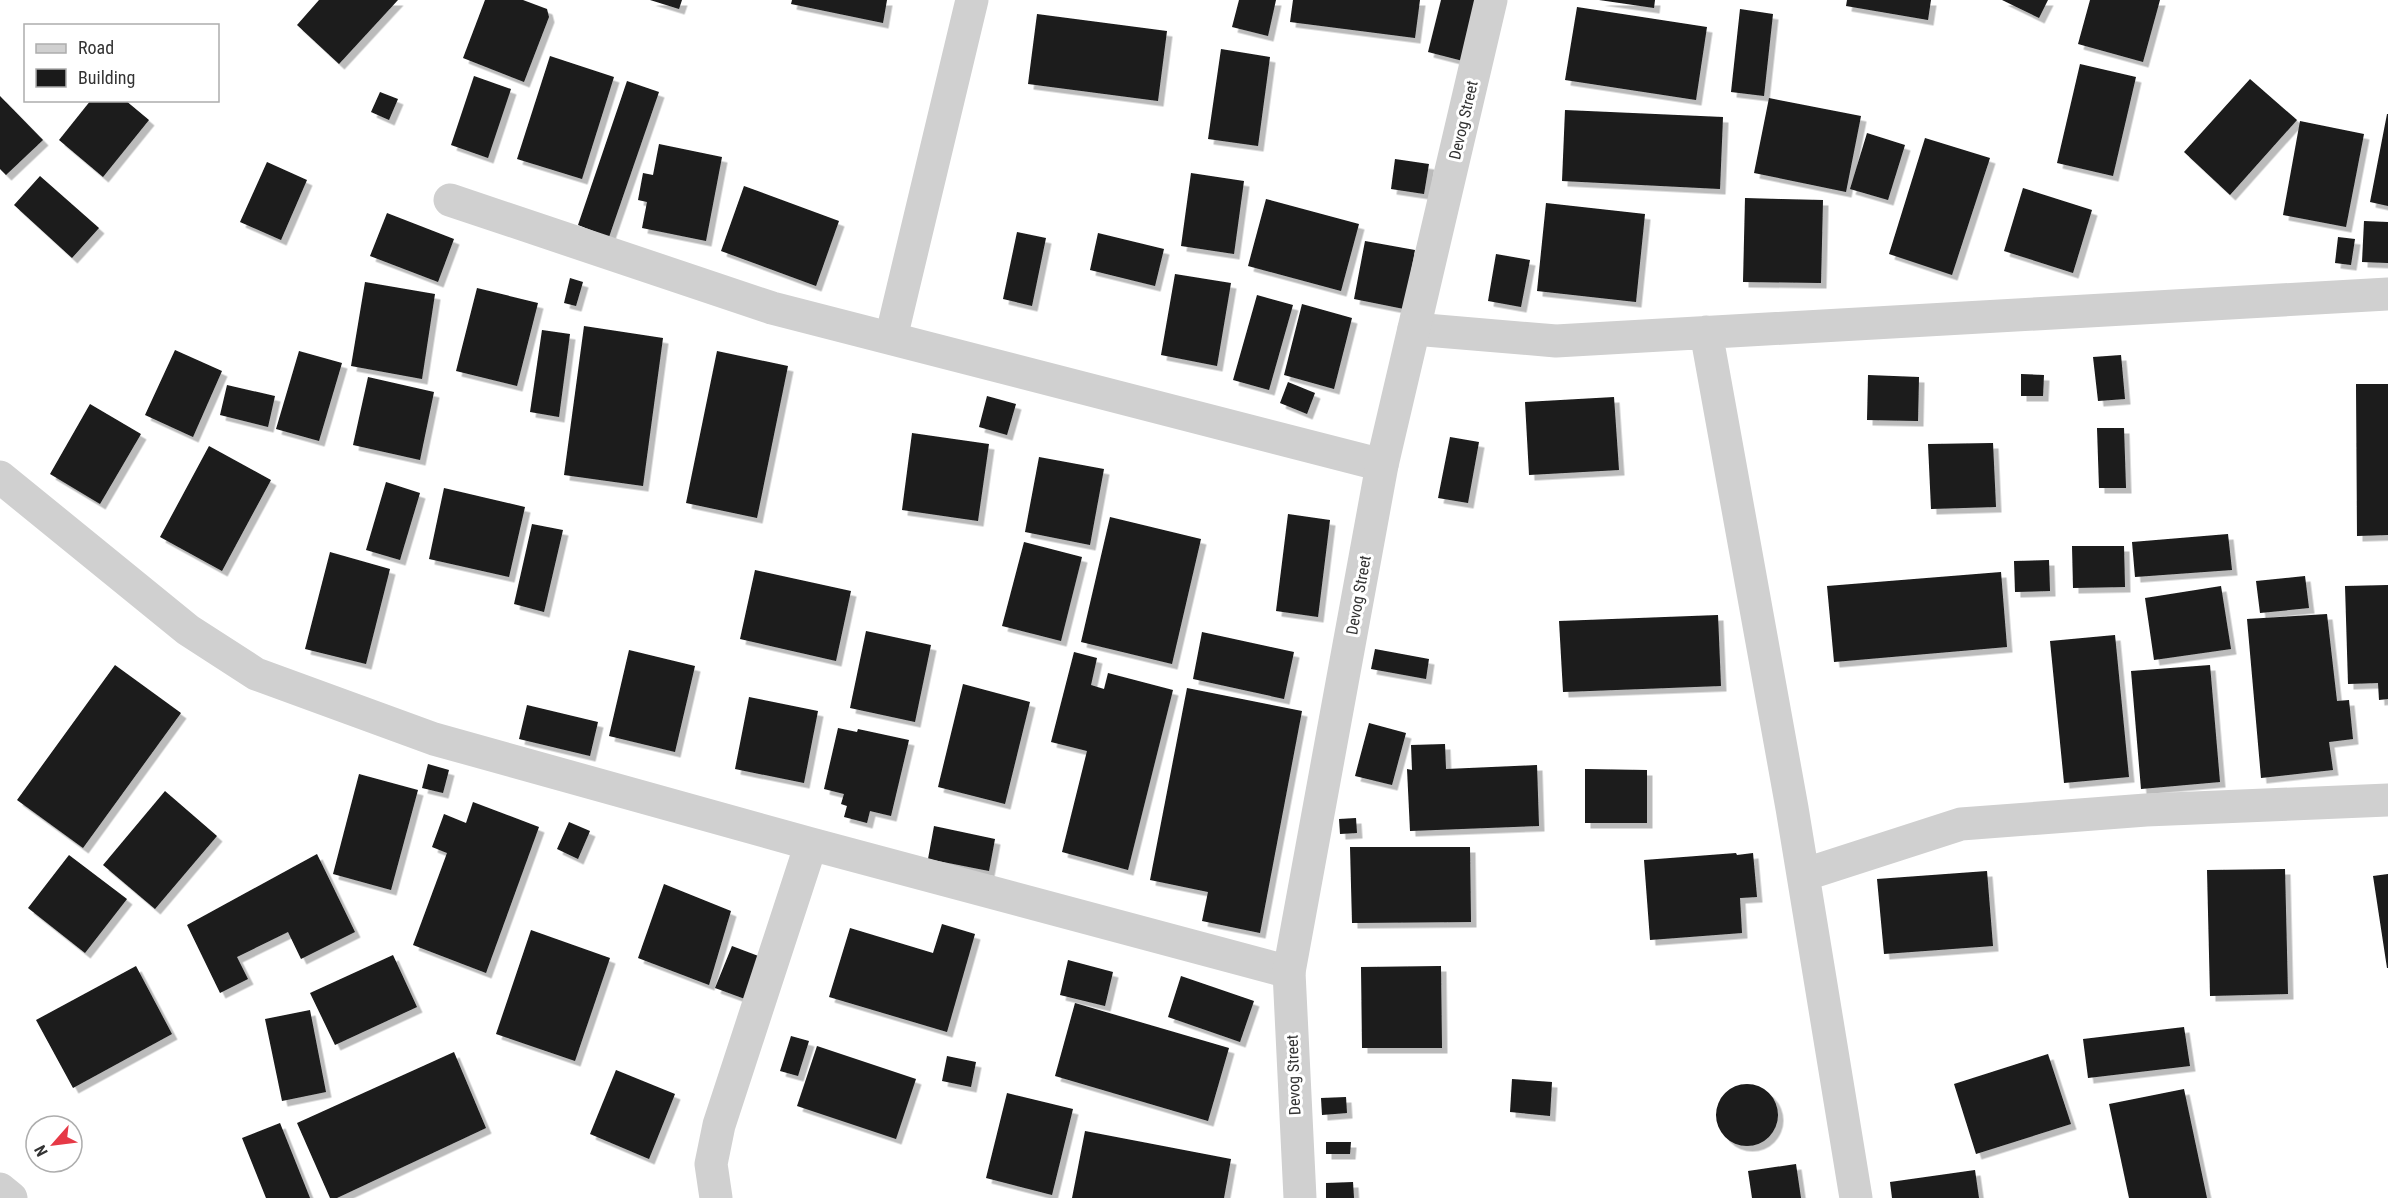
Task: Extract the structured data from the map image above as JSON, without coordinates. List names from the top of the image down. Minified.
{"streets":{"street":["Devog Street"]},"legend":["Road","Building"],"north":"bottom left"}
